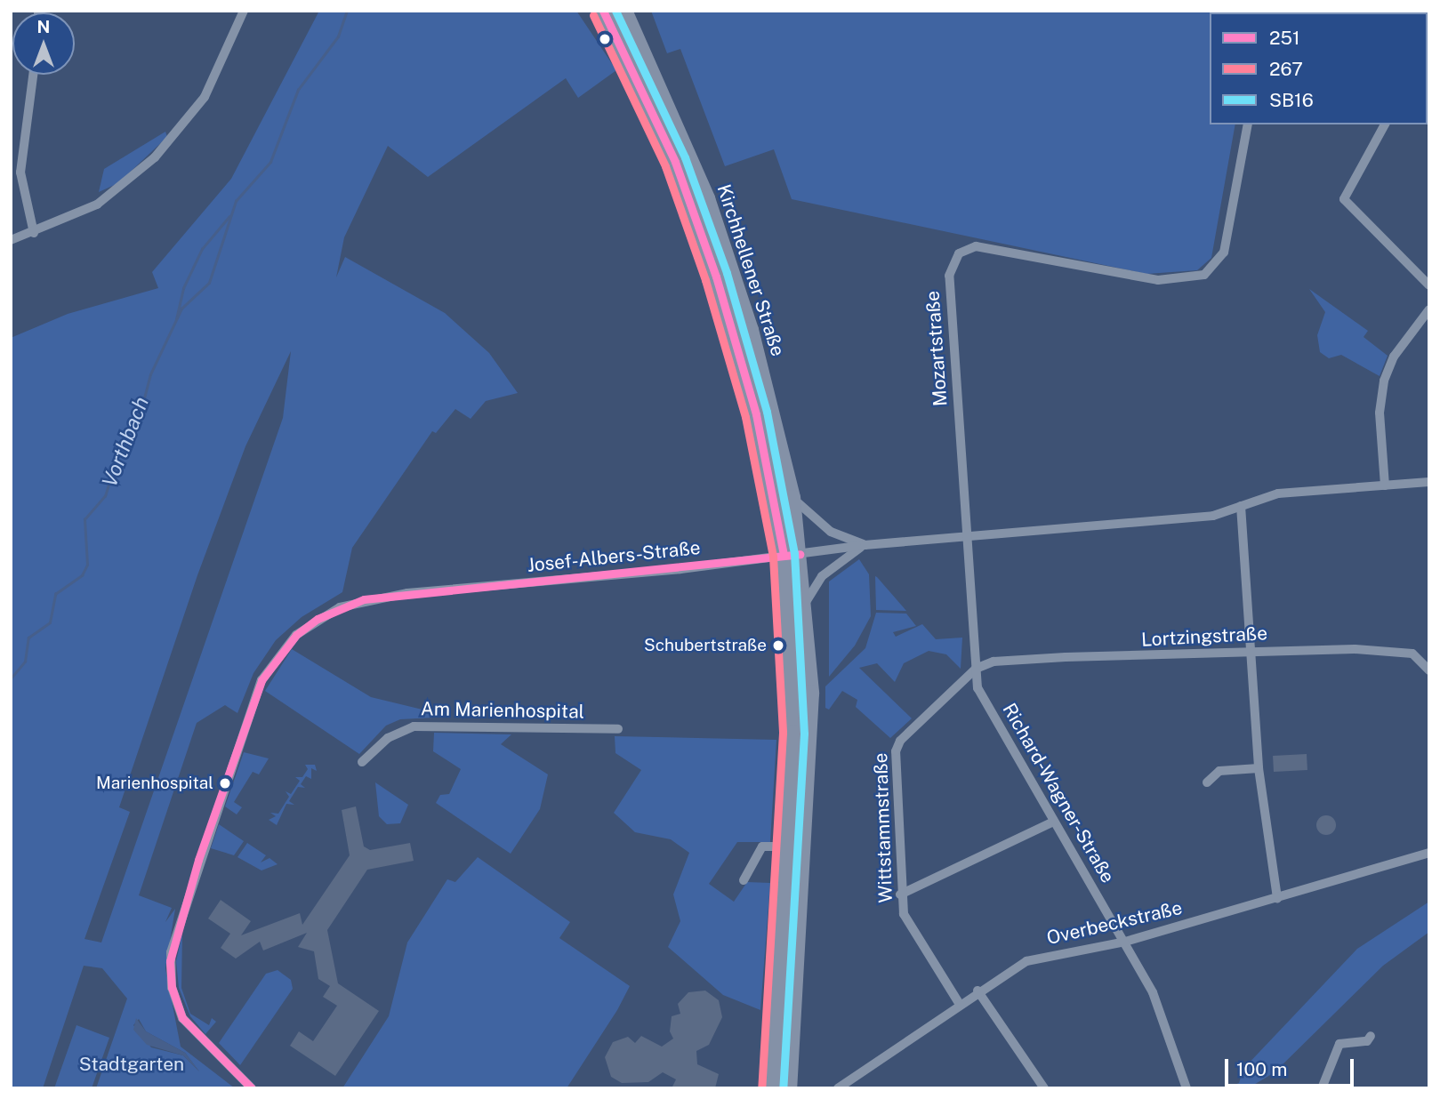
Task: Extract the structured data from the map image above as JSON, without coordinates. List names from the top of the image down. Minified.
{"streets":{"main road":["Kirchhellener Straße"],"street":["Mozartstraße","Josef-Albers-Straße","Lortzingstraße","Am Marienhospital","Richard-Wagner-Straße","Wittstammstraße","Overbeckstraße"]},"crossings":[["Kirchhellener Straße","Josef-Albers-Straße"],["Mozartstraße","Richard-Wagner-Straße"],["Lortzingstraße","Richard-Wagner-Straße"],["Lortzingstraße","Wittstammstraße"],["Richard-Wagner-Straße","Wittstammstraße"],["Richard-Wagner-Straße","Overbeckstraße"],["Wittstammstraße","Overbeckstraße"]],"water":["Vorthbach"],"parks":["Stadtgarten"],"places":["Schubertstraße","Marienhospital"],"lines":["transit line 251","transit line SB16","transit line 267"],"legend":["251","267","SB16"],"scale_bar":"100 m","north":"top"}
